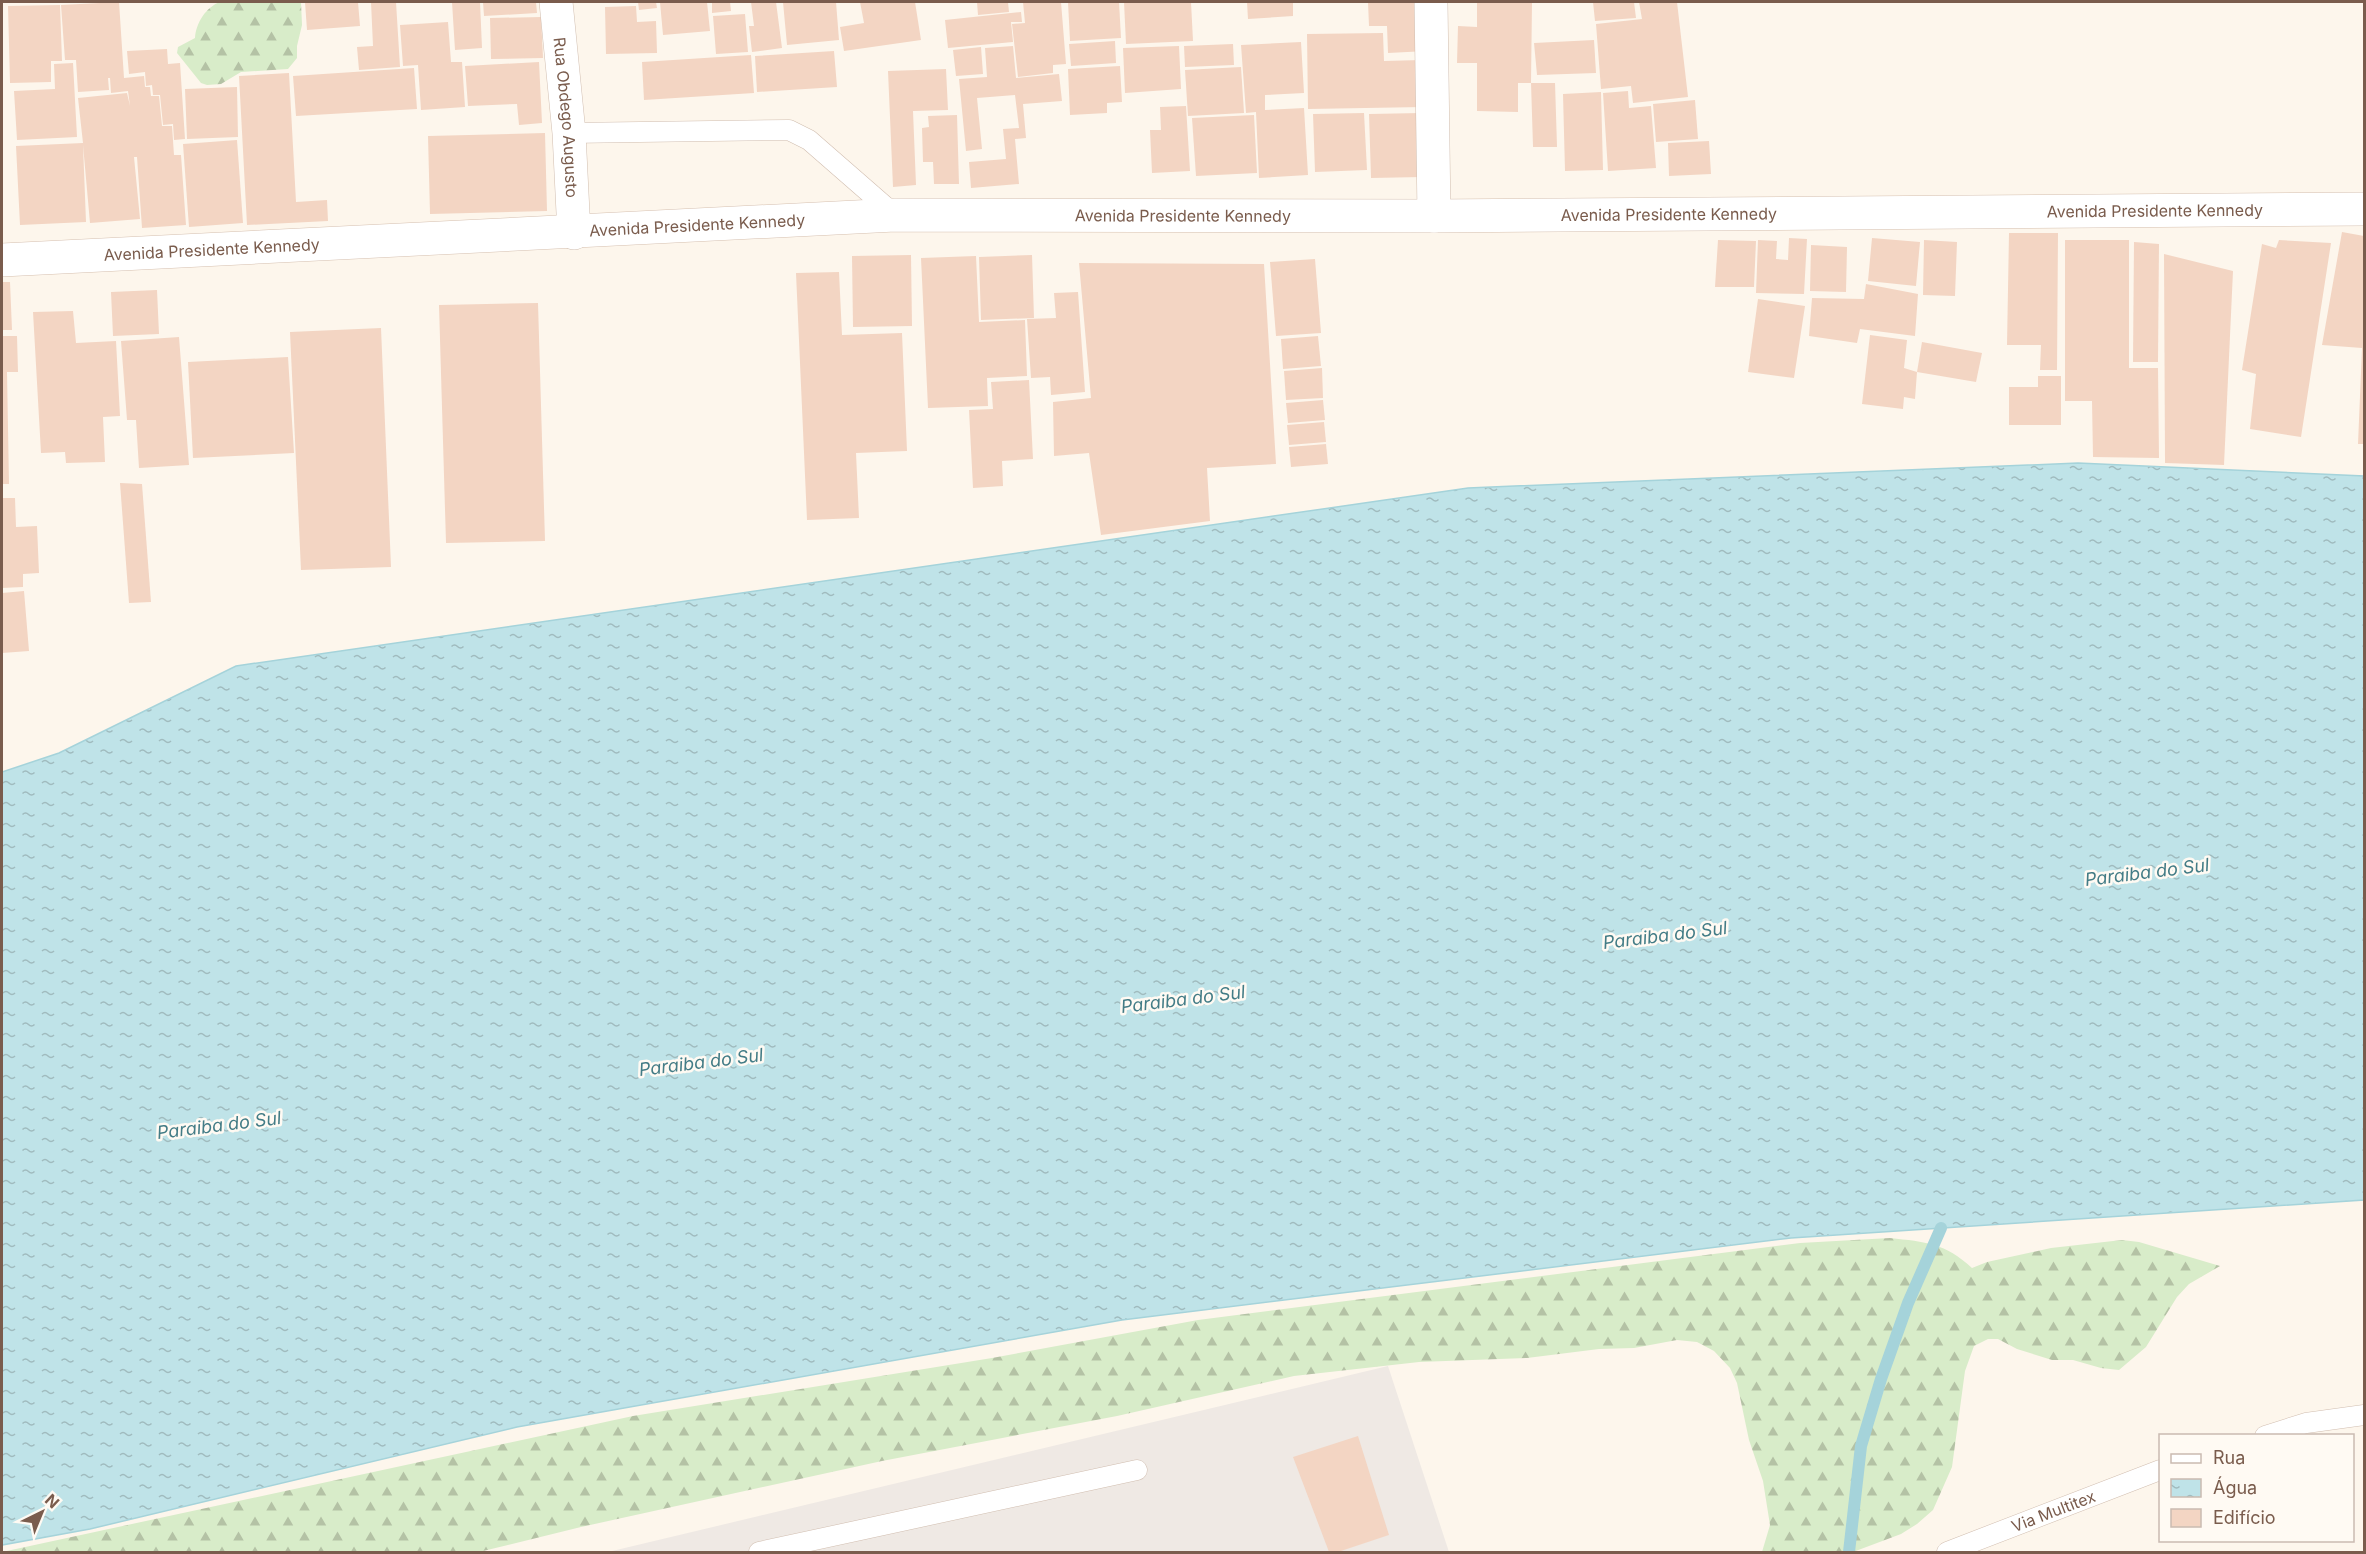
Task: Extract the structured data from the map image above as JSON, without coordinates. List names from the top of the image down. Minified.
{"streets":{"main road":["Rua Obdego Augusto","Avenida Presidente Kennedy"],"lane":["Via Multitex"]},"crossings":[["Rua Obdego Augusto","Avenida Presidente Kennedy"]],"water":["Paraiba do Sul"],"legend":["Rua","Água","Edifício"],"north":"top right"}
